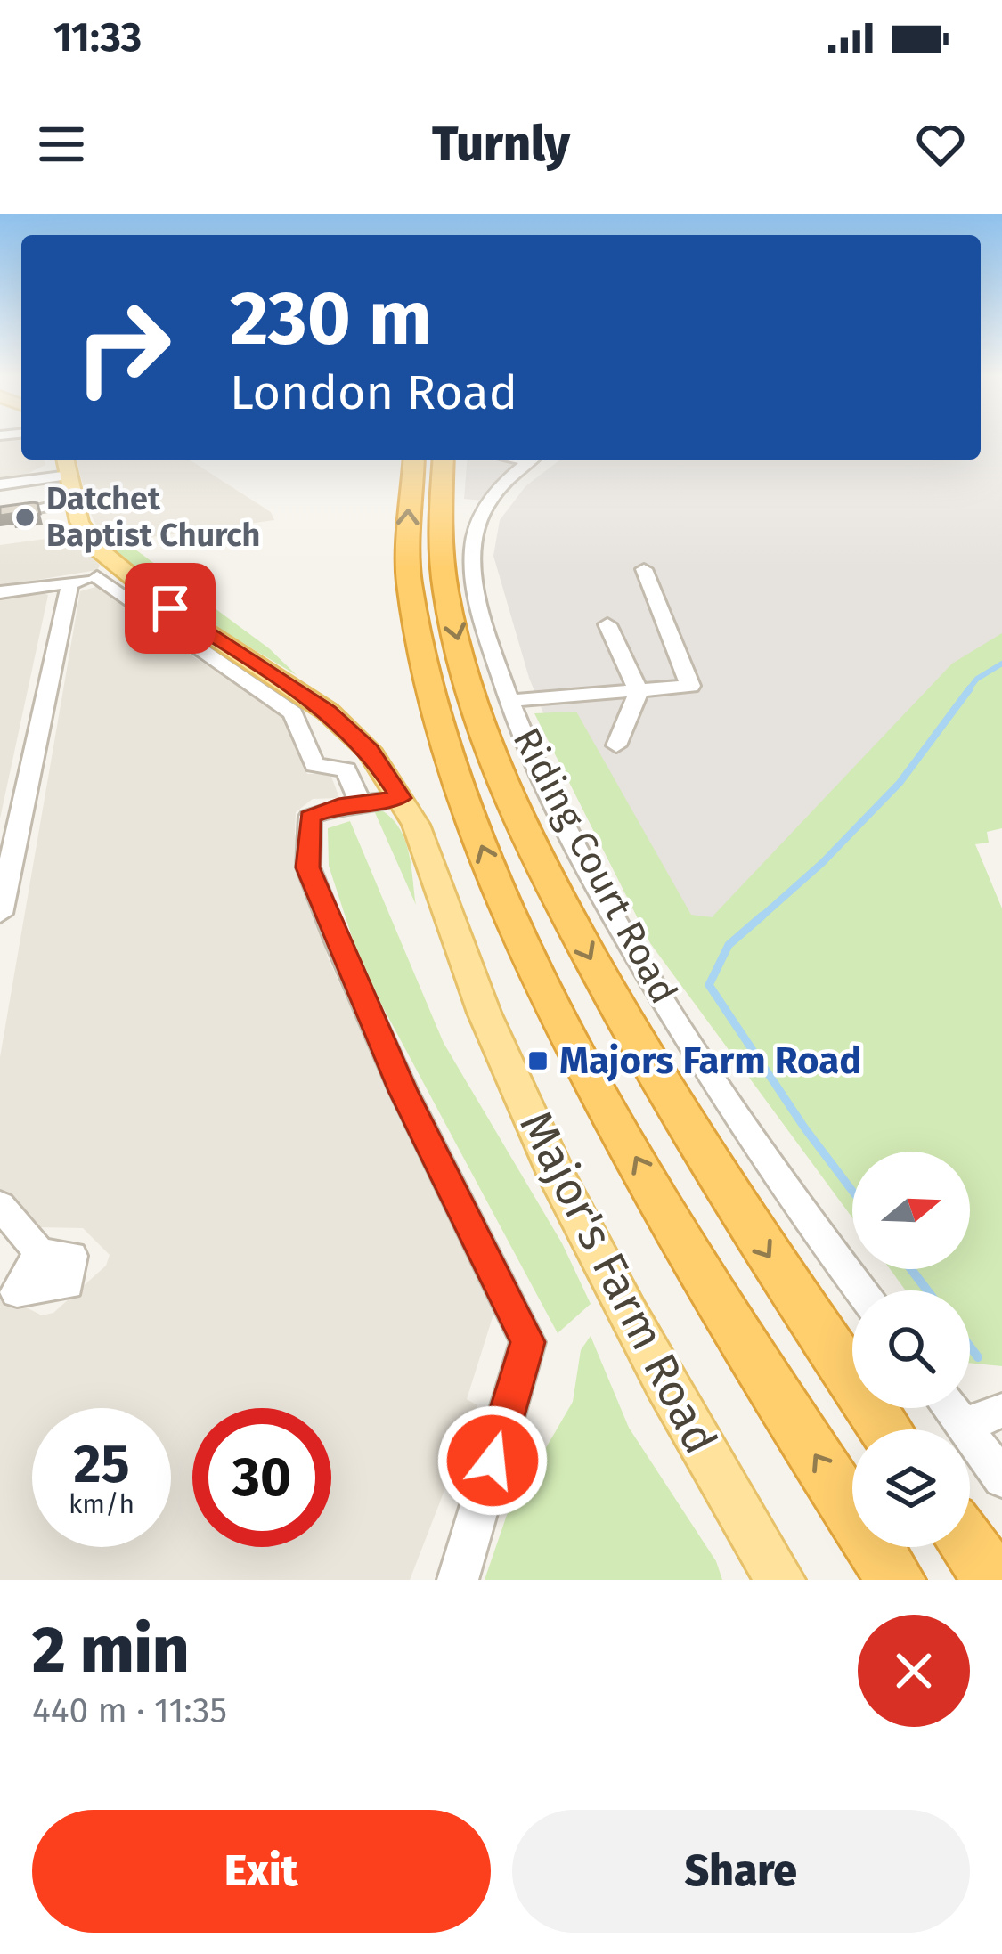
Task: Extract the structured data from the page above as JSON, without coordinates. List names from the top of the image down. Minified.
{"streets":{"main road":["Major's Farm Road"],"street":["Riding Court Road"]},"places":{"other":["Datchet Baptist Church"],"transit":["Majors Farm Road"]},"north":"right","page":{"status":"11:33","header":"Turnly","turn":["230 m","London Road"],"speed":"25 km/h","limit":"30","heading":["2 min","440 m · 11:35"],"buttons":["Exit","Share"]}}
